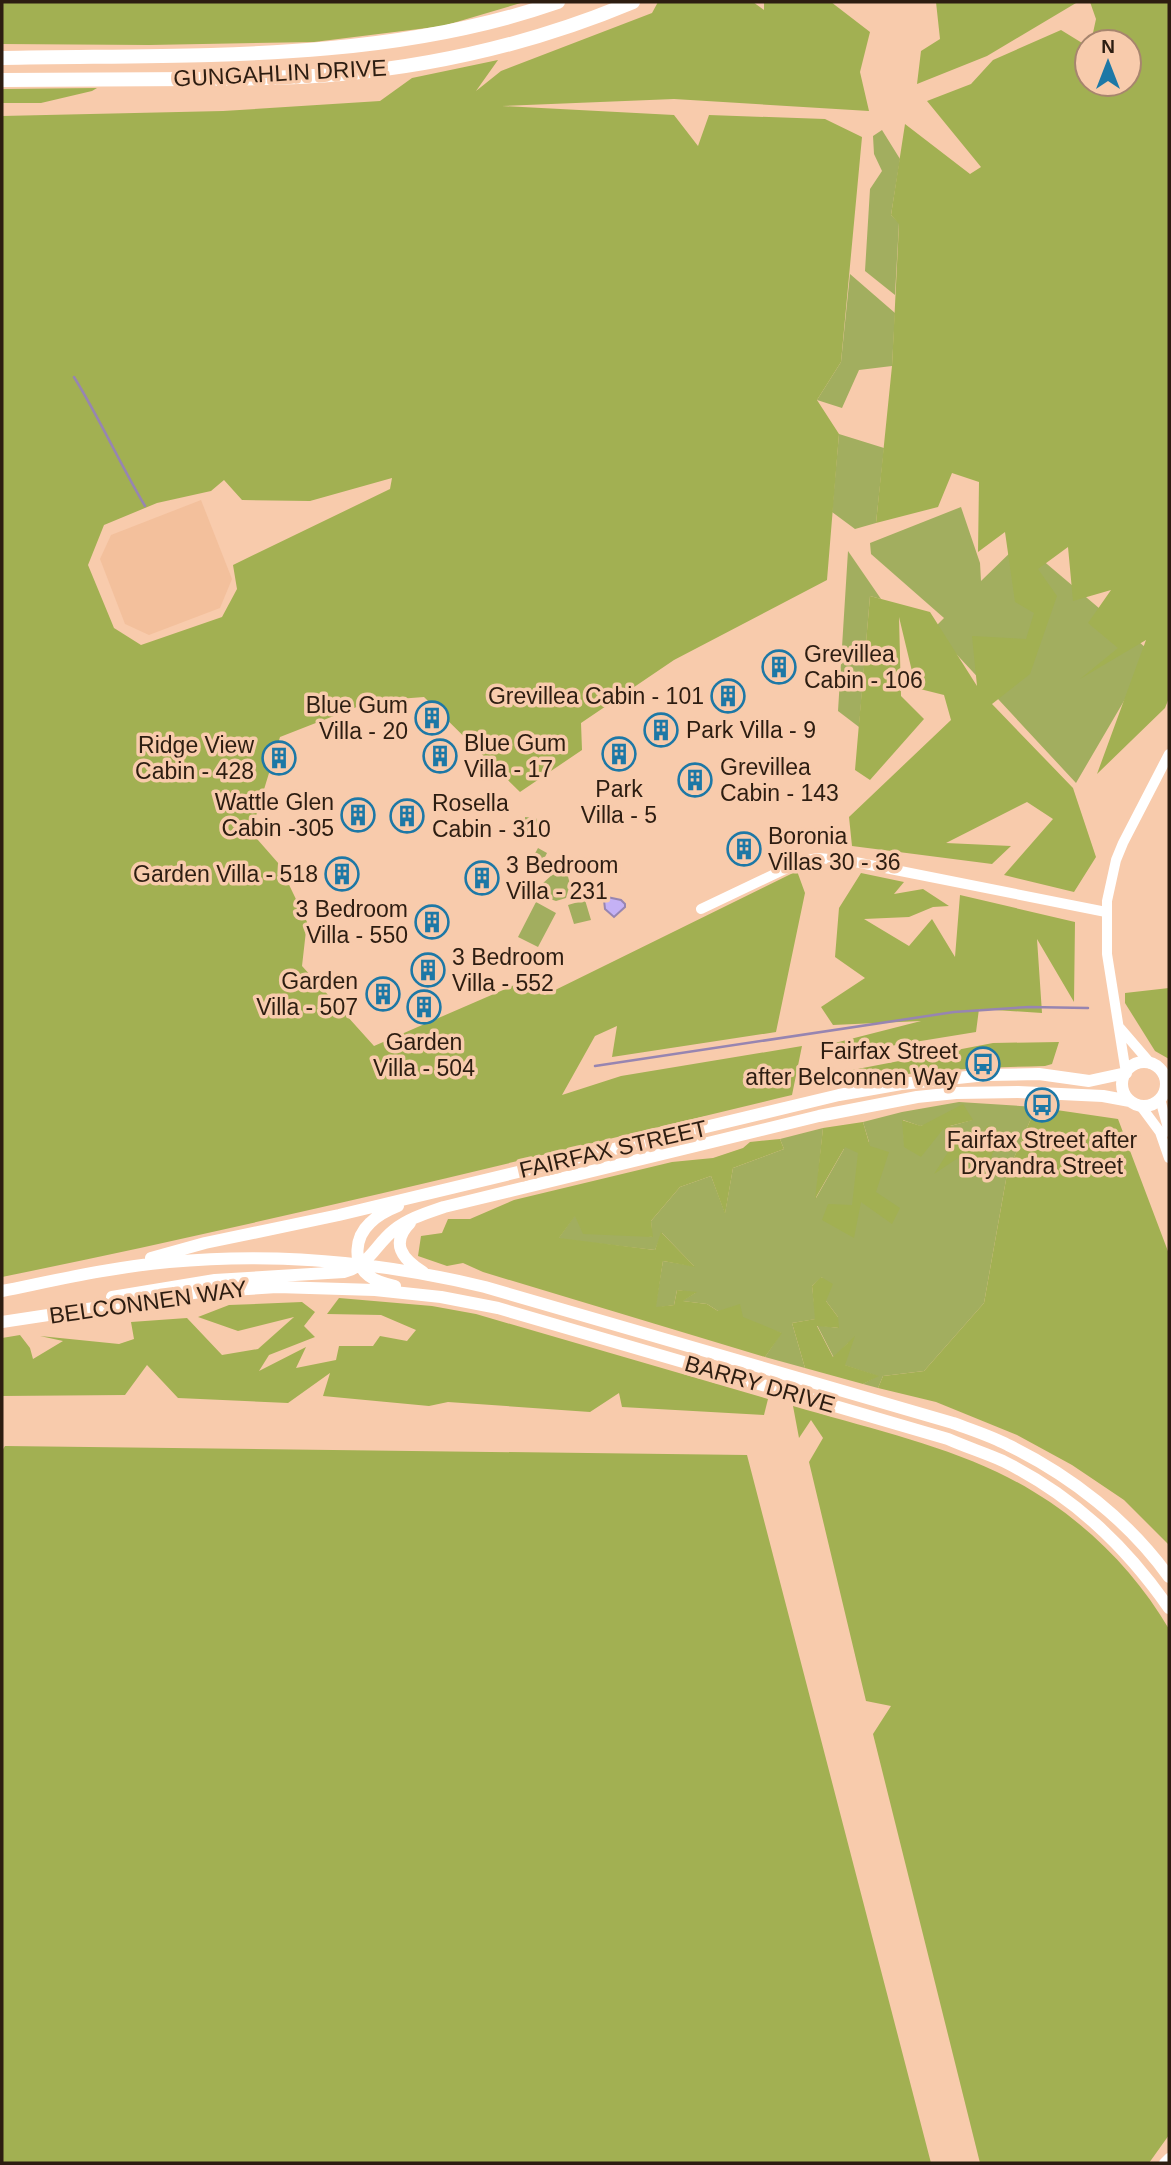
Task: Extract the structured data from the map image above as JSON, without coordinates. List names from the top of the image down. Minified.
{"streets":{"highway":["GUNGAHLIN DRIVE"],"main road":["FAIRFAX STREET","BELCONNEN WAY","BARRY DRIVE"]},"crossings":[["FAIRFAX STREET","BELCONNEN WAY"],["FAIRFAX STREET","BARRY DRIVE"],["BELCONNEN WAY","BARRY DRIVE"]],"places":{"building":["Grevillea Cabin - 106","Grevillea Cabin - 101","Blue Gum Villa - 20","Park Villa - 9","Park Villa - 5","Blue Gum Villa - 17","Ridge View Cabin - 428","Grevillea Cabin - 143","Wattle Glen Cabin -305","Rosella Cabin - 310","Boronia Villas 30 - 36","Garden Villa - 518","3 Bedroom Villa - 231","3 Bedroom Villa - 550","3 Bedroom Villa - 552","Garden Villa - 507","Garden Villa - 504"],"bus stop":["Fairfax Street after Belconnen Way","Fairfax Street after Dryandra Street"]},"north":"top"}
